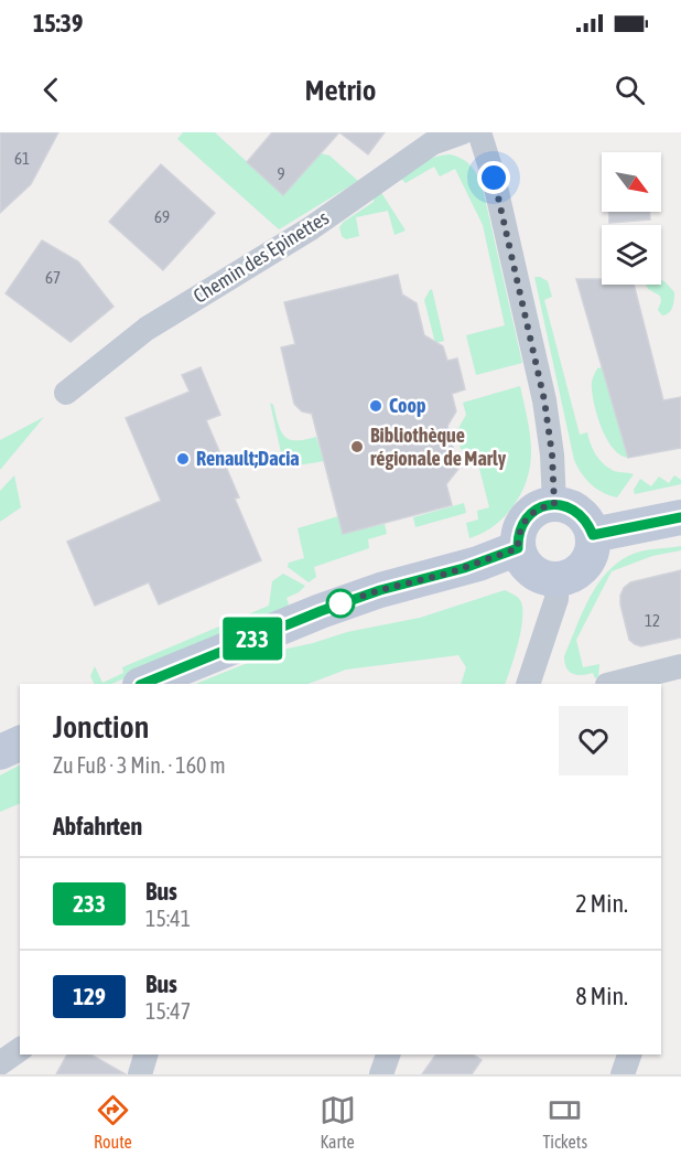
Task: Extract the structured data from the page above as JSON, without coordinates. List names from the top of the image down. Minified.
{"streets":{"street":["Chemin des Epinettes"]},"places":["Coop","Bibliothèque régionale de Marly","Renault;Dacia"],"lines":["bus line 233"],"house_numbers":["61","9","69","67","12"],"north":"bottom right","page":{"status":"15:39","header":"Metrio","on_map":"233","heading":[["Jonction","Zu Fuß · 3 Min. · 160 m"],"Abfahrten"],"list":[{"mark":"233","name":"Bus","note":"15:41","value":"2 Min."},{"mark":"129","name":"Bus","note":"15:47","value":"8 Min."}],"tabs":["Route","Karte","Tickets"]}}
